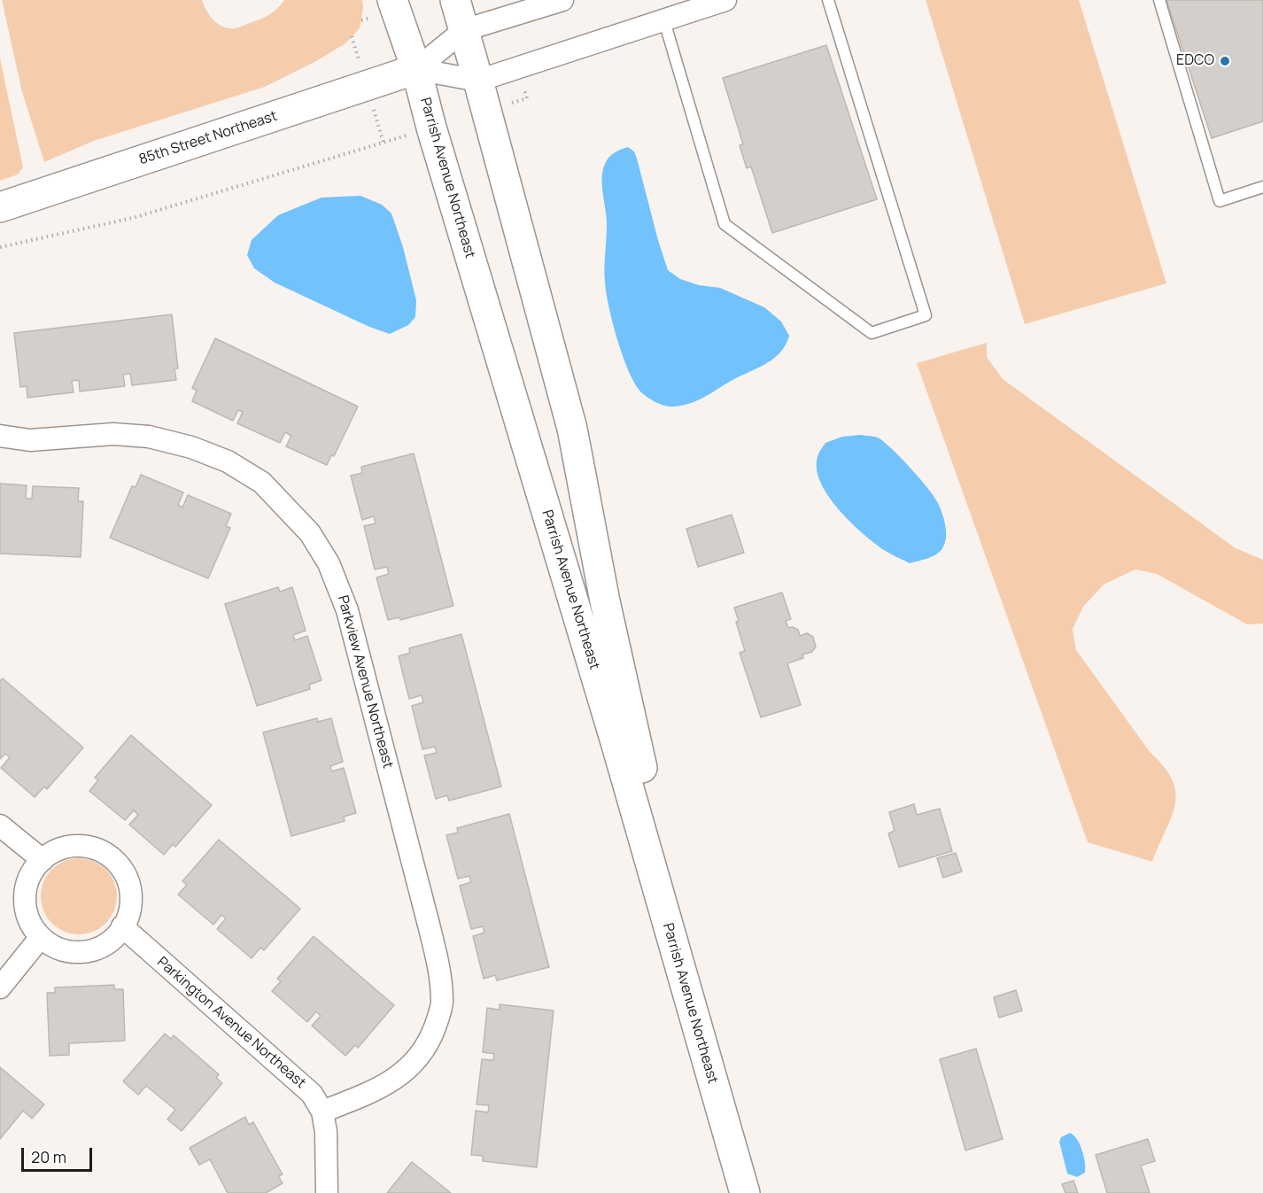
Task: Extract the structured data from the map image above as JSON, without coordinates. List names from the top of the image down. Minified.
{"streets":{"main road":["85th Street Northeast","Parrish Avenue Northeast"],"street":["Parkview Avenue Northeast","Parkington Avenue Northeast"]},"crossings":[["85th Street Northeast","Parrish Avenue Northeast"],["Parkview Avenue Northeast","Parkington Avenue Northeast"]],"places":["EDCO"],"scale_bar":"20 m"}
